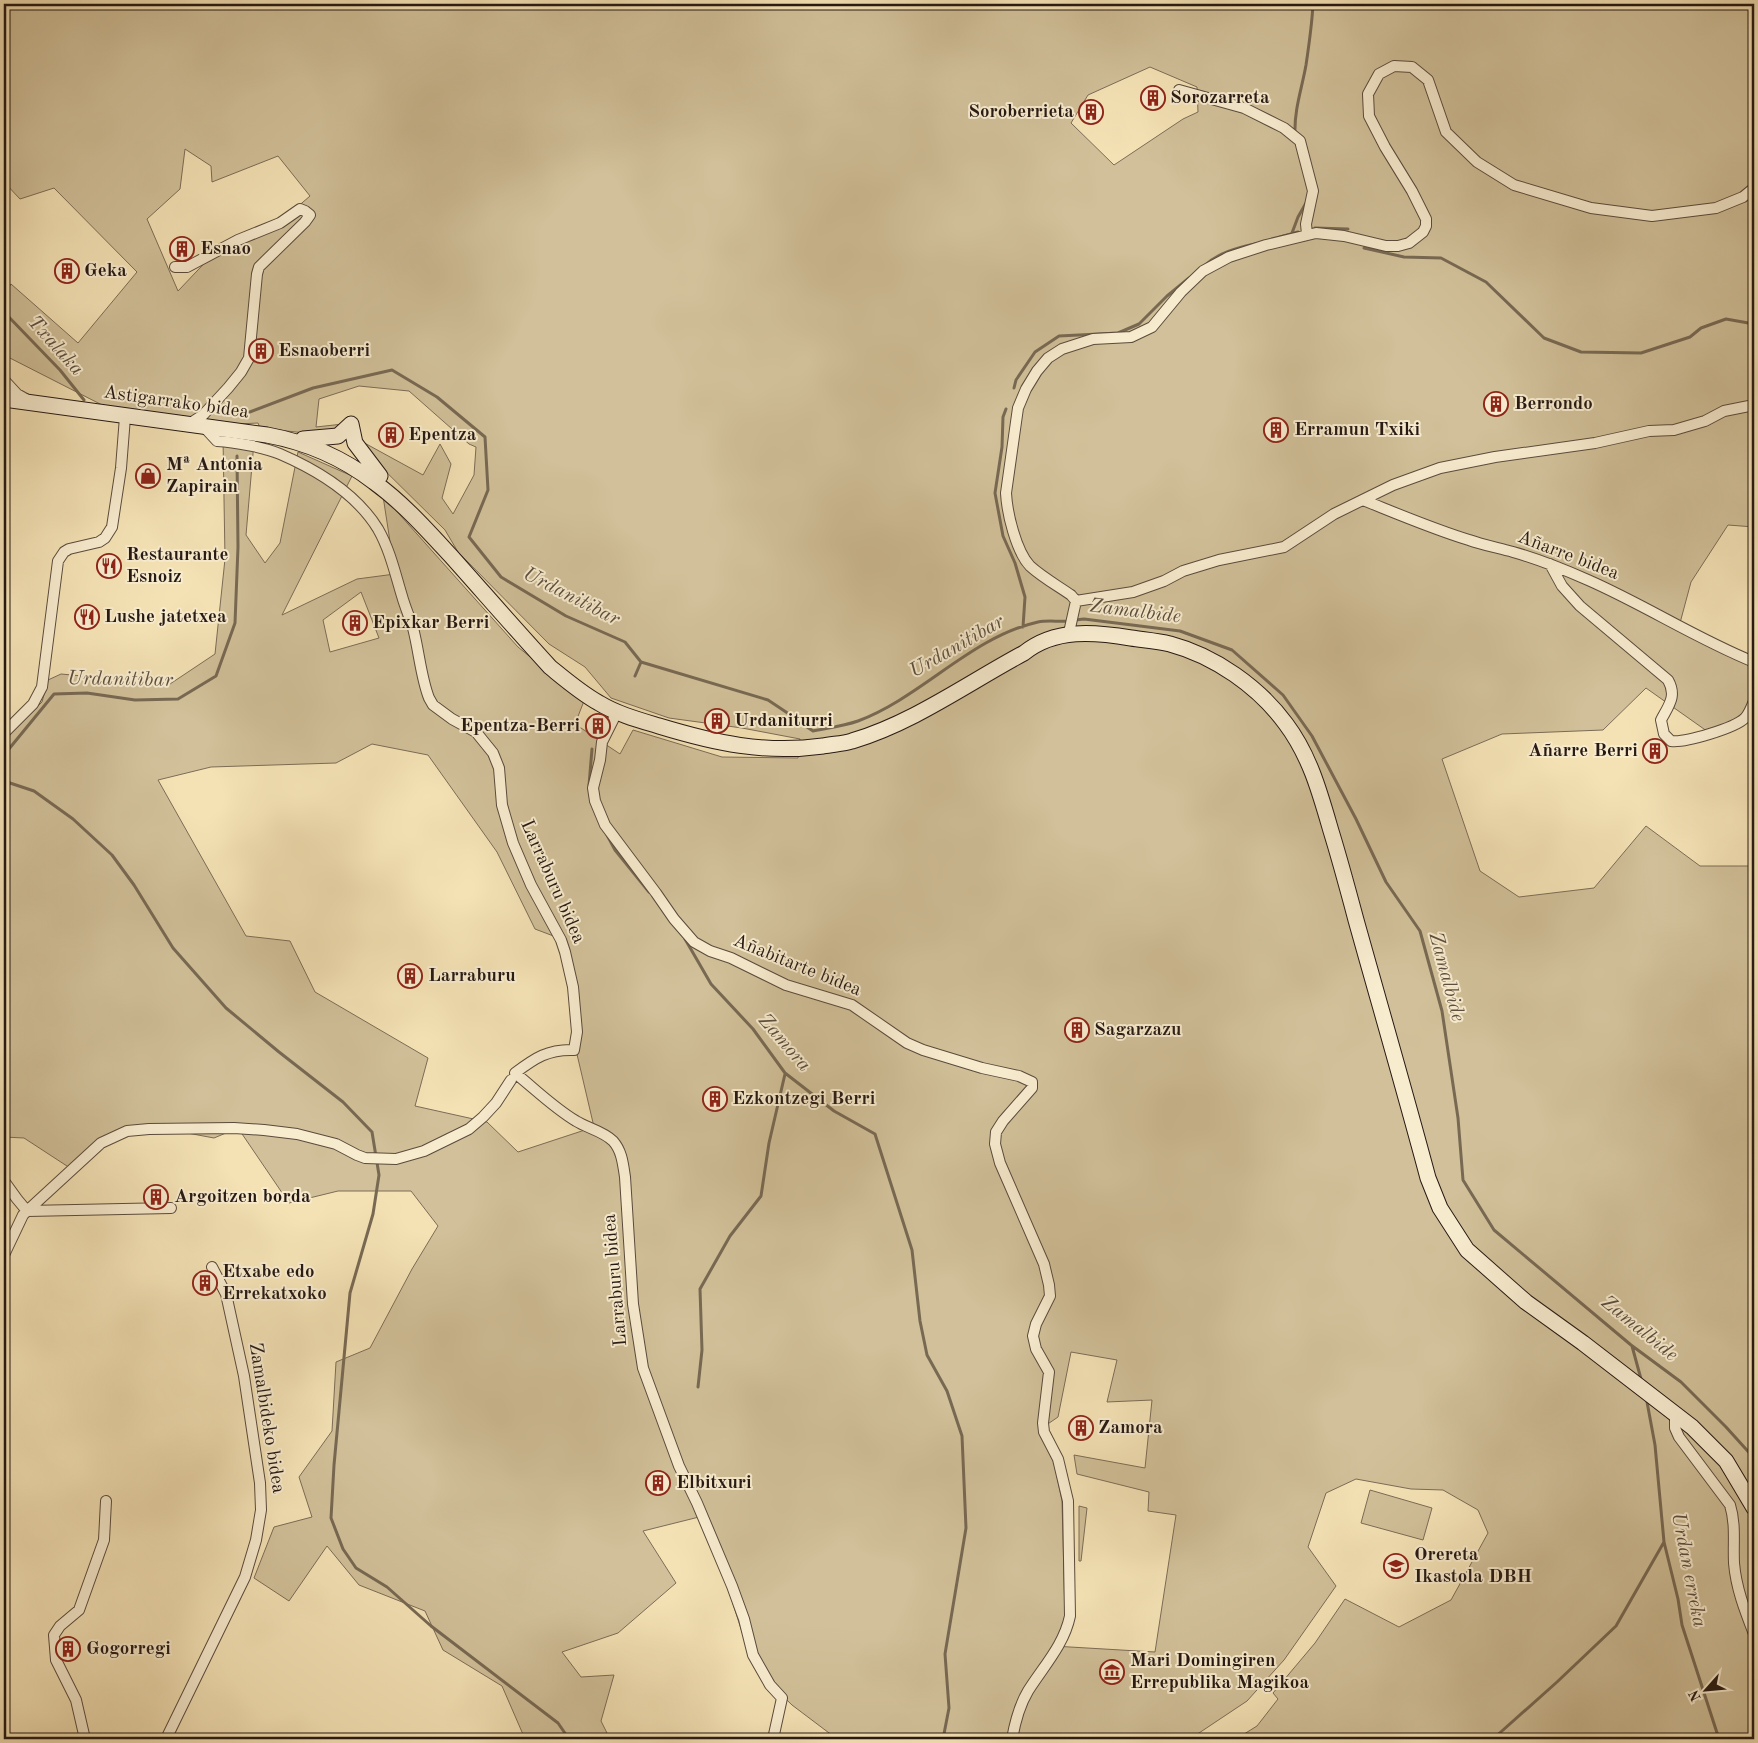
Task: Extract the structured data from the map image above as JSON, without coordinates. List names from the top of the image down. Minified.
{"streets":{"main road":["Astigarrako bidea"],"street":["Añarre bidea","Larraburu bidea","Añabitarte bidea","Zamalbideko bidea"]},"crossings":[["Astigarrako bidea","Larraburu bidea"],["Astigarrako bidea","Añabitarte bidea"]],"water":["Txalaka","Urdanitibar","Zamalbide","Zamora","Urdan erreka"],"places":{"building":["Sorozarreta","Soroberrieta","Esnao","Geka","Esnaoberri","Berrondo","Erramun Txiki","Epentza","Epixkar Berri","Urdaniturri","Epentza-Berri","Añarre Berri","Larraburu","Sagarzazu","Ezkontzegi Berri","Argoitzen borda","Etxabe edo Errekatxoko","Zamora","Elbitxuri","Gogorregi"],"shop":["Mª Antonia Zapirain"],"restaurant":["Restaurante Esnoiz","Lushe jatetxea"],"school or university":["Orereta Ikastola DBH"],"museum":["Mari Domingiren Errepublika Magikoa"]},"north":"bottom left"}
